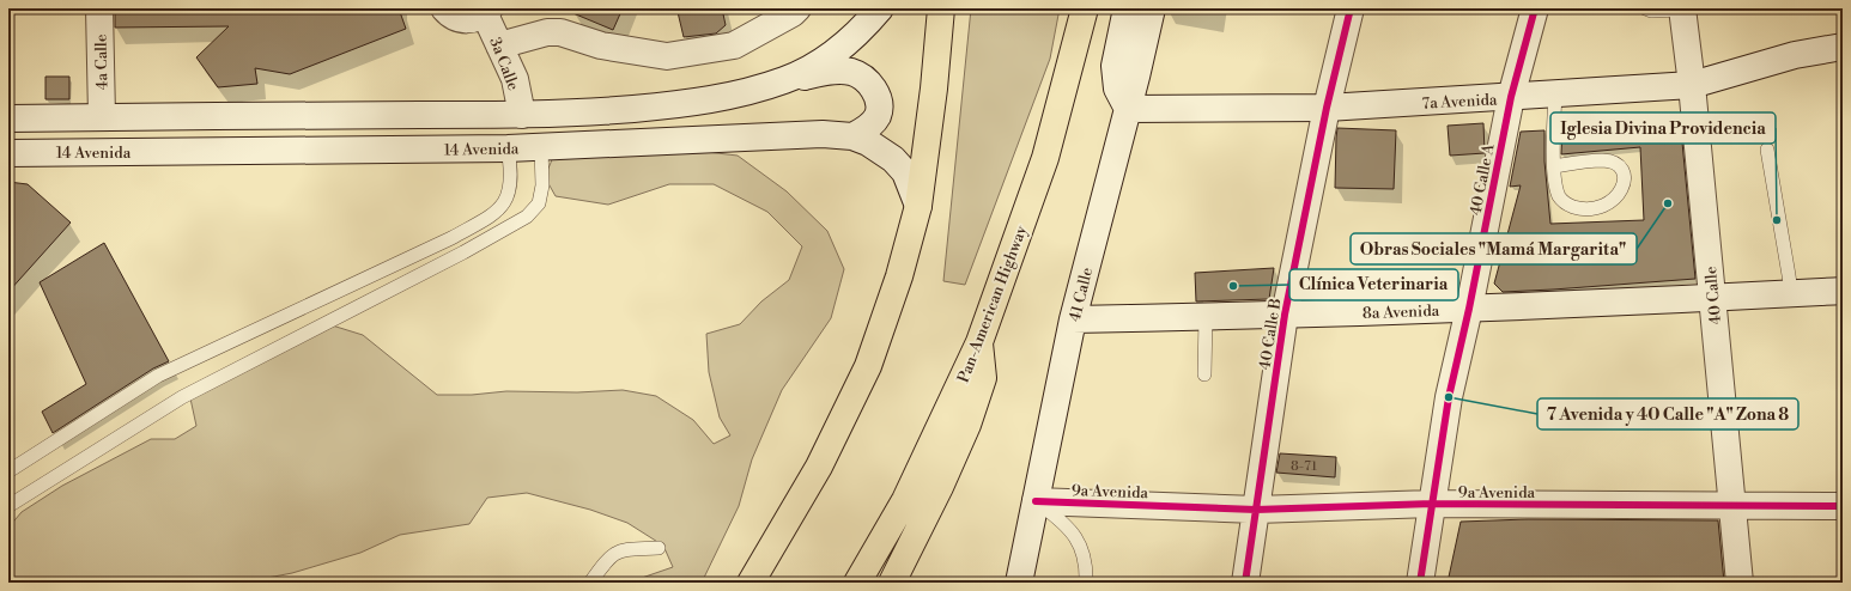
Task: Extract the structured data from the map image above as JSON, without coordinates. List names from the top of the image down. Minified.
{"streets":{"highway":["Pan-American Highway"],"main road":["4a Calle","3a Calle","7a Avenida","14 Avenida","40 Calle A","41 Calle","40 Calle","8a Avenida","40 Calle B","9a Avenida"]},"crossings":[["7a Avenida","40 Calle A"],["7a Avenida","41 Calle"],["7a Avenida","40 Calle"],["7a Avenida","40 Calle B"],["40 Calle A","8a Avenida"],["40 Calle A","9a Avenida"],["41 Calle","8a Avenida"],["41 Calle","9a Avenida"],["40 Calle","8a Avenida"],["40 Calle","9a Avenida"],["8a Avenida","40 Calle B"],["40 Calle B","9a Avenida"]],"places":["Obras Sociales \"Mamá Margarita\"","Iglesia Divina Providencia","Clínica Veterinaria","7 Avenida y 40 Calle \"A\" Zona 8"],"house_numbers":["8-71"]}
